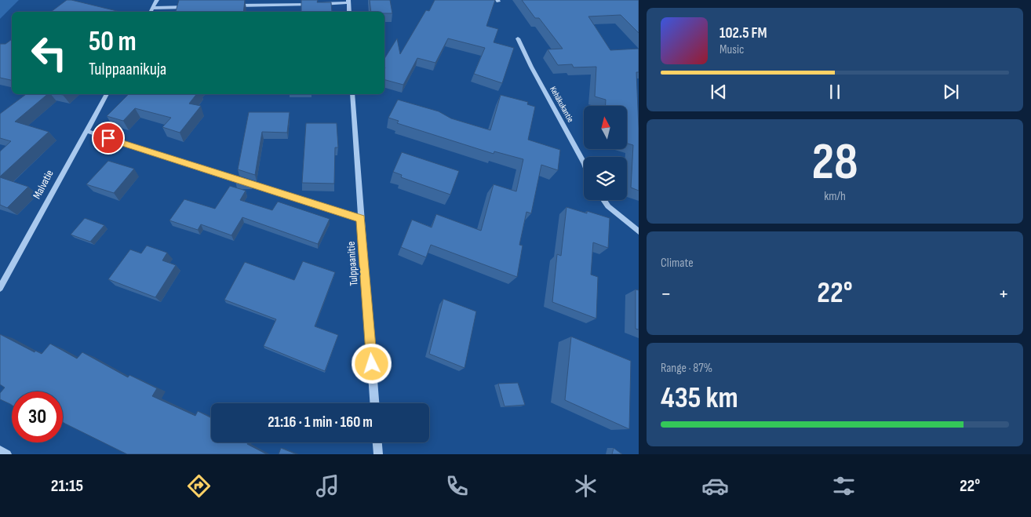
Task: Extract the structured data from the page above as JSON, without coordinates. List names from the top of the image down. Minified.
{"streets":{"street":["Kehäkukantie","Malvatie","Tulppaanitie"]},"north":"top","page":{"turn":["50 m","Tulppaanikuja"],"song":["102.5 FM","Music"],"tile":[["28","km/h"],"Climate",["Range · 87%","435 km"]],"heat":["−","22°","+"],"limit":"30","trip":"21:16 · 1 min · 160 m","tabs":["21:15","22°"]}}
